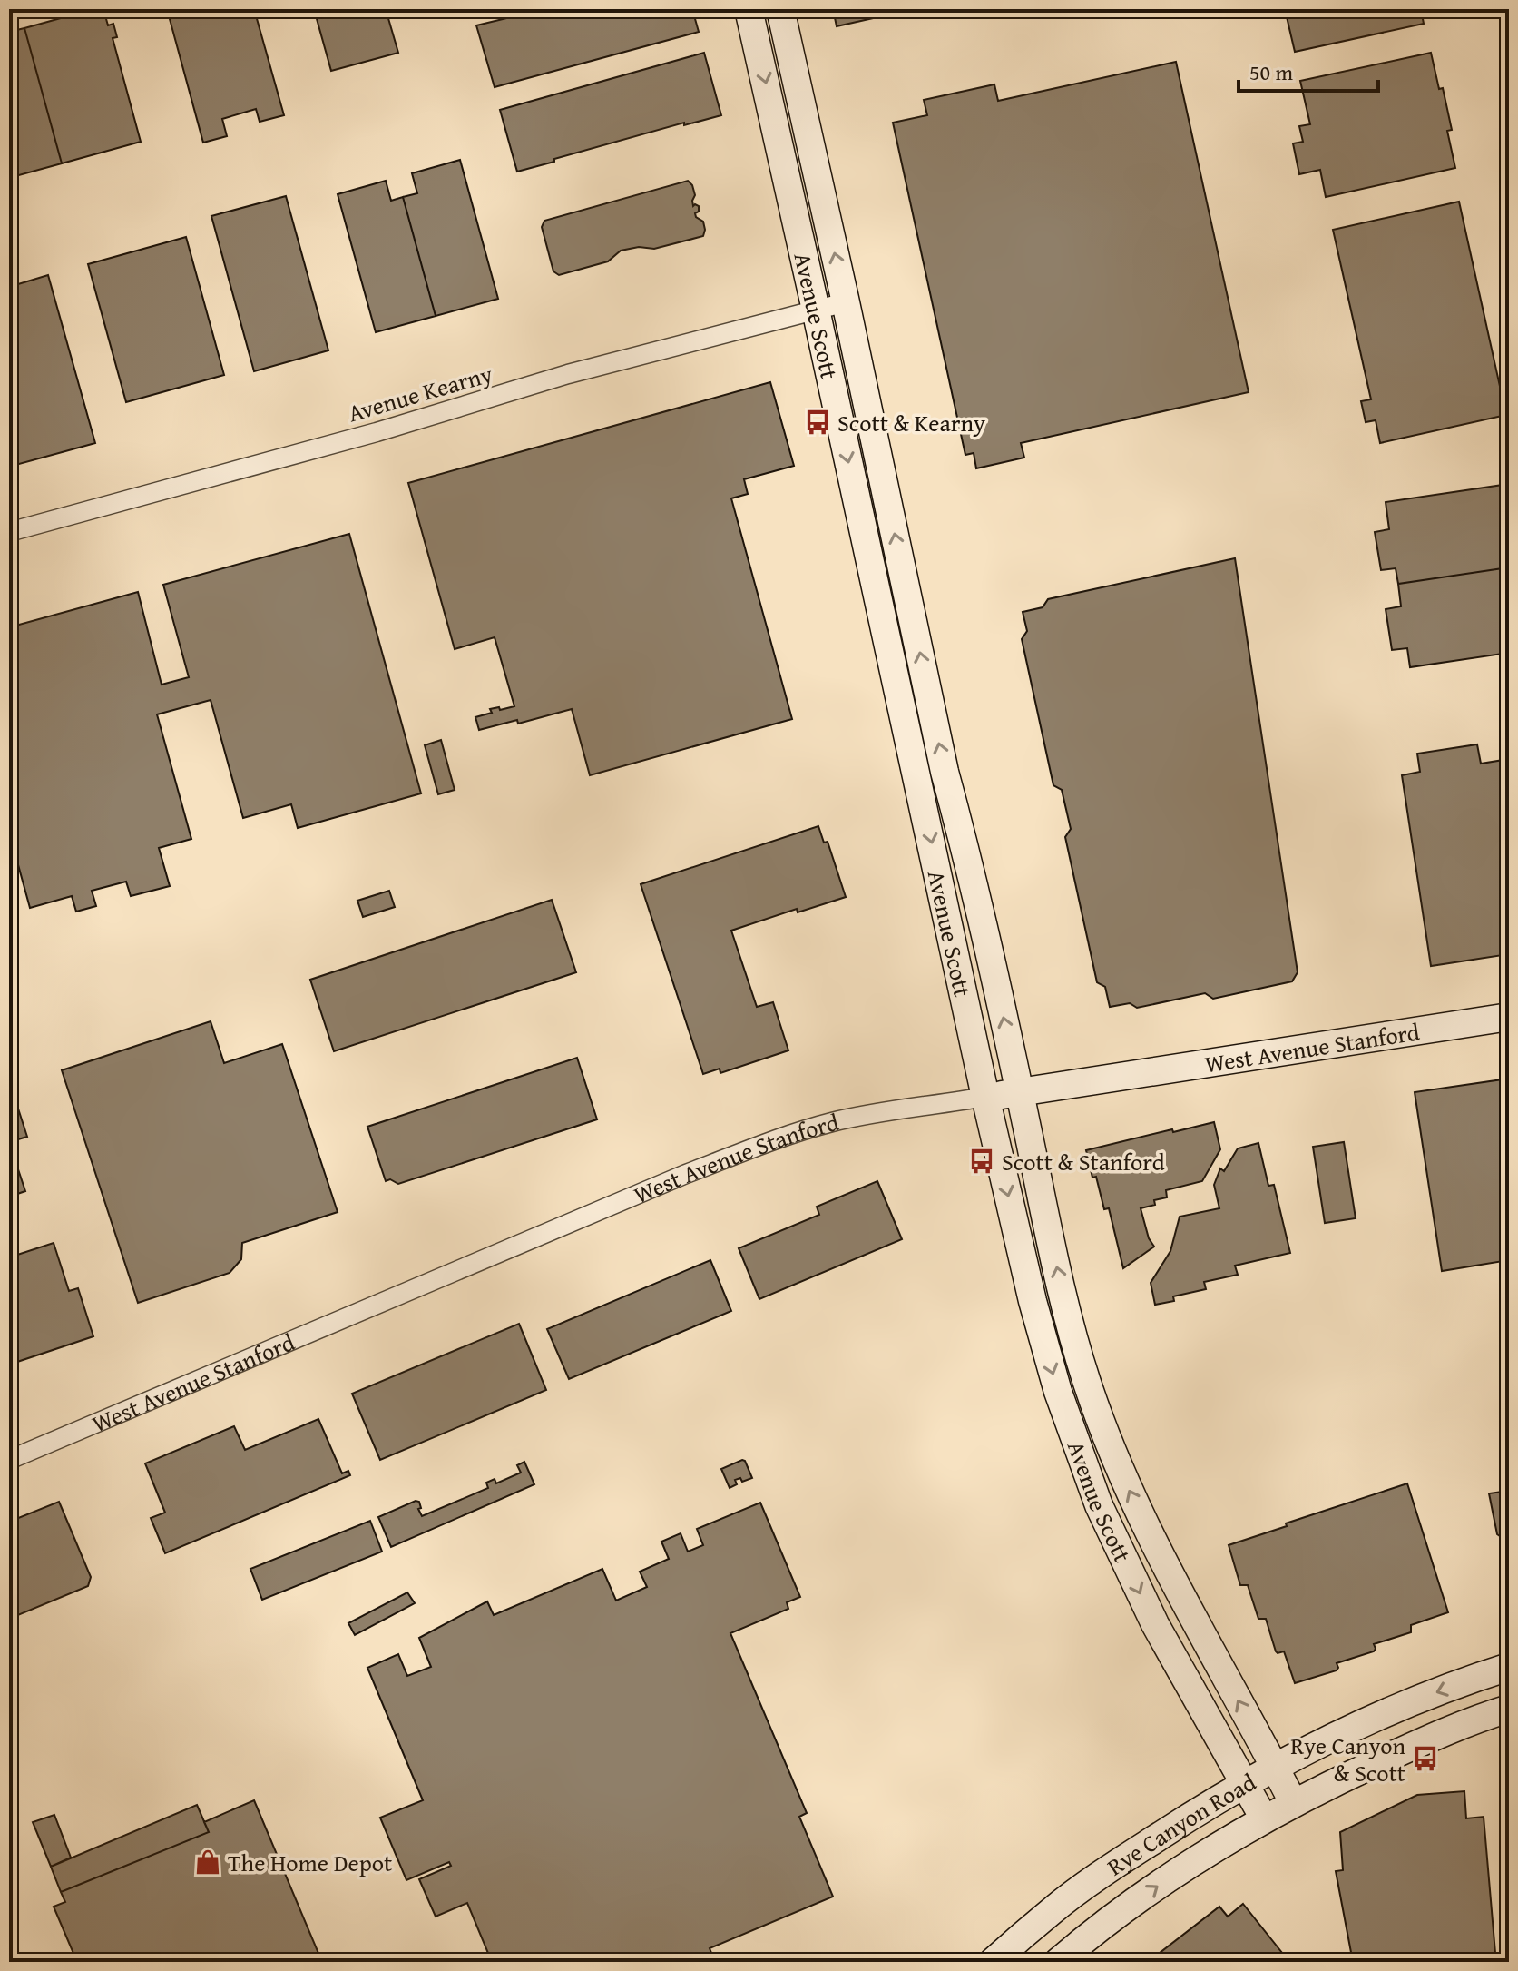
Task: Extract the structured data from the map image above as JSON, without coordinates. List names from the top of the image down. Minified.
{"streets":{"main road":["Avenue Scott","West Avenue Stanford","Rye Canyon Road"],"street":["Avenue Kearny"]},"crossings":[["Avenue Scott","Avenue Kearny"],["Avenue Scott","West Avenue Stanford"],["Avenue Scott","Rye Canyon Road"]],"places":{"bus stop":["Scott & Kearny","Scott & Stanford","Rye Canyon & Scott"],"shop":["The Home Depot"]},"scale_bar":"50 m"}
